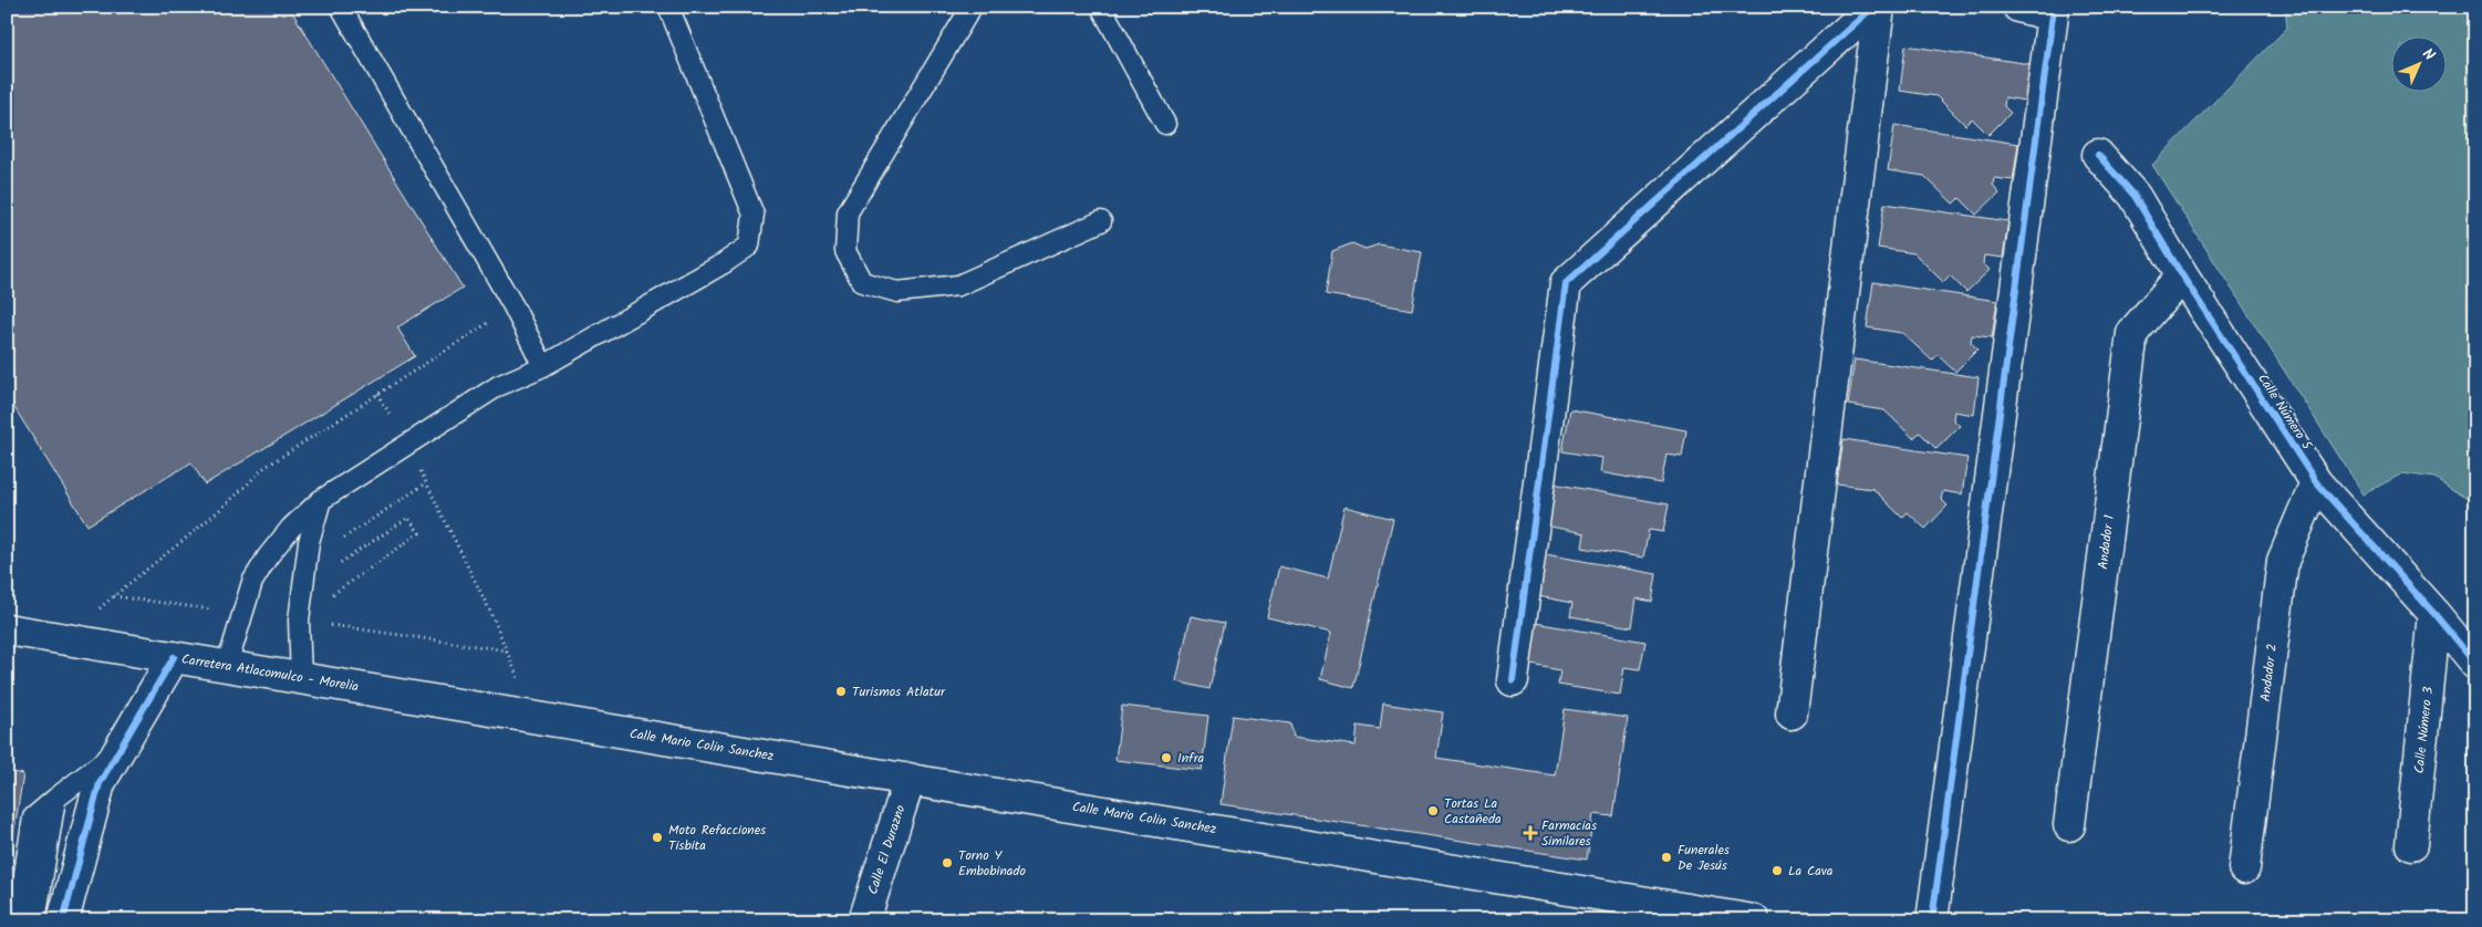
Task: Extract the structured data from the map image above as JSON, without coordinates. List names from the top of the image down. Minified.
{"streets":{"street":["Calle Número 5","Andador 1","Carretera Atlacomulco - Morelia","Andador 2","Calle Número 3","Calle Mario Colin Sanchez","Calle El Durazno"]},"crossings":[["Calle Número 5","Andador 1"],["Calle Número 5","Andador 2"],["Calle Número 5","Calle Número 3"],["Carretera Atlacomulco - Morelia","Calle Mario Colin Sanchez"],["Calle Mario Colin Sanchez","Calle El Durazno"]],"places":{"other":["Turismos Atlatur","Infra","Tortas La Castañeda","Moto Refacciones Tisbita","Funerales De Jesús","Torno Y Embobinado","La Cava"],"health":["Farmacias Similares"]},"north":"top right"}
